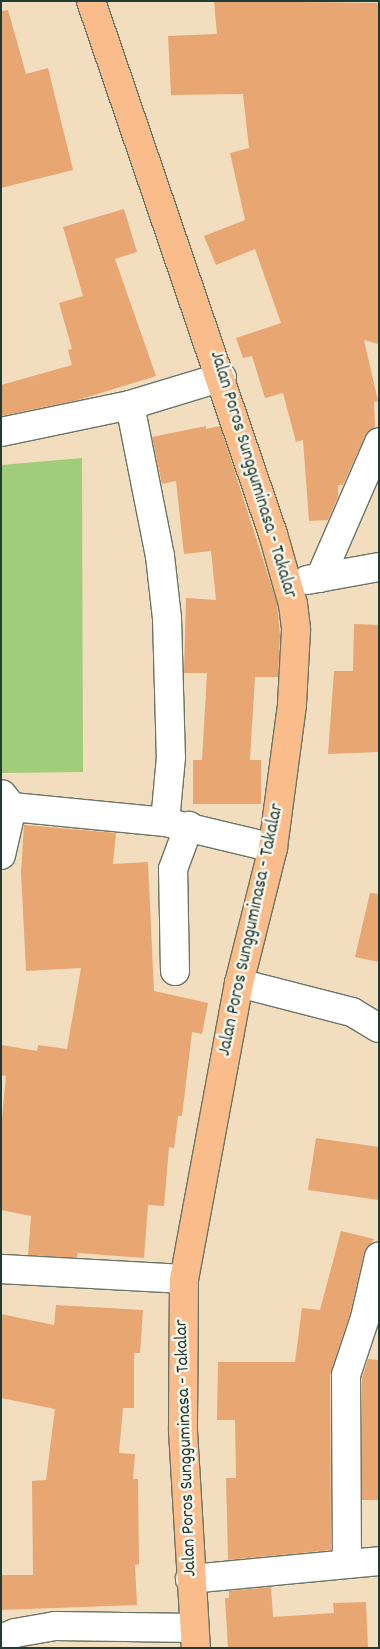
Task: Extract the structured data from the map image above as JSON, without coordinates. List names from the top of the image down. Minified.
{"streets":{"highway":["Jalan Poros Sungguminasa - Takalar"]}}
